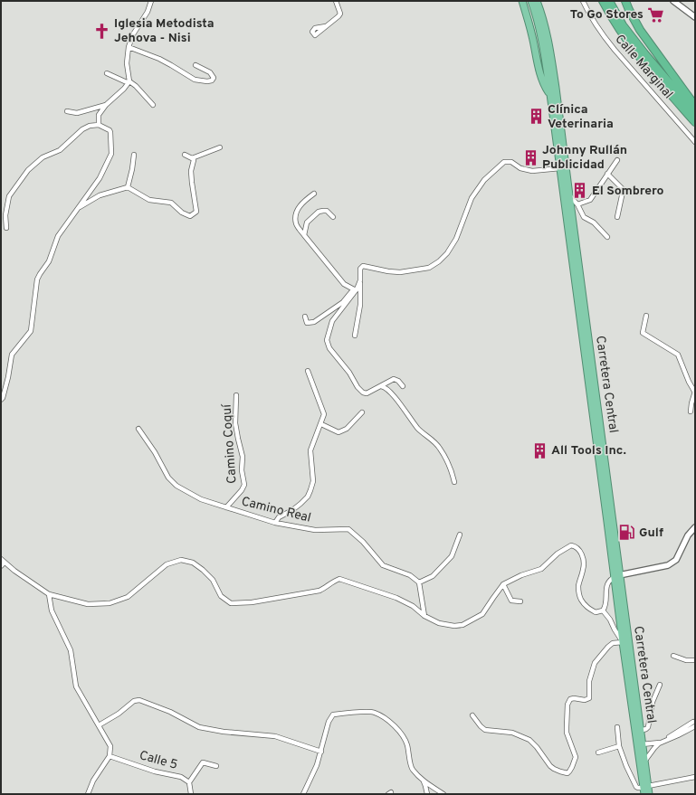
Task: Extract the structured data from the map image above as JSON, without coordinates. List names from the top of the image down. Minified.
{"streets":{"highway":["Carretera Central"],"street":["Calle Marginal","Camino Coquí","Camino Real","Calle 5"]},"crossings":[["Camino Coquí","Camino Real"]],"places":{"supermarket":["To Go Stores"],"church":["Iglesia Metodista Jehova - Nisi"],"building":["Clínica Veterinaria","Johnny Rullán Publicidad","El Sombrero","All Tools Inc."],"fuel station":["Gulf"]}}
